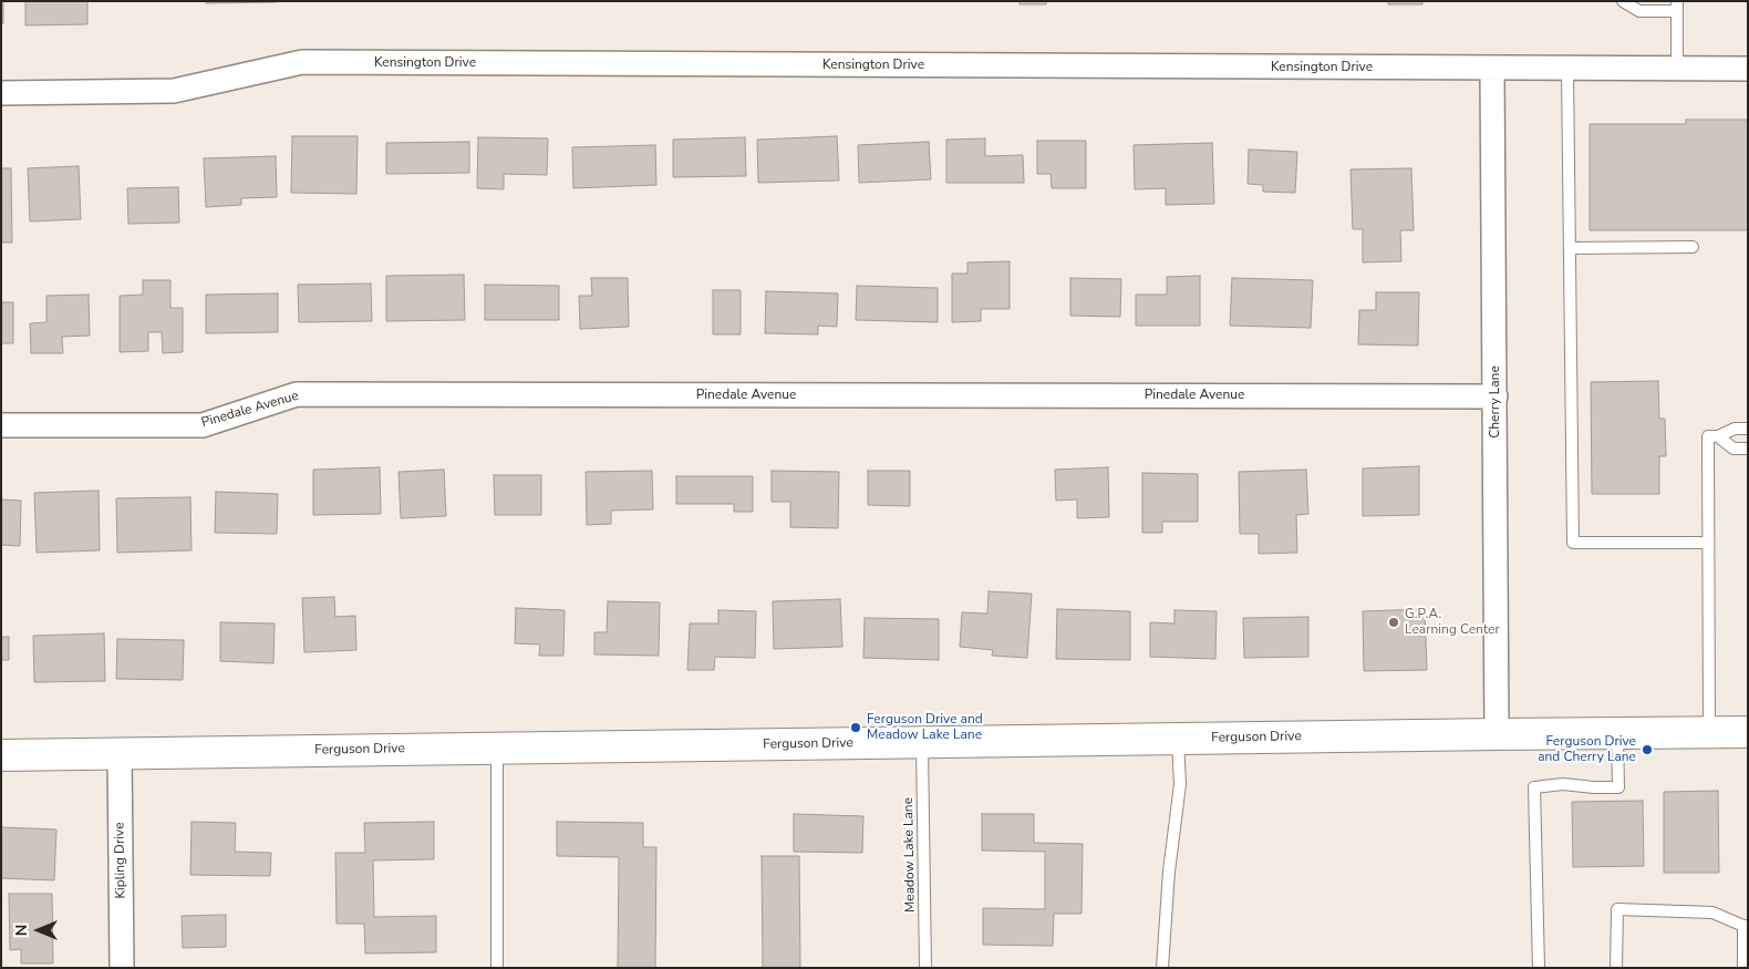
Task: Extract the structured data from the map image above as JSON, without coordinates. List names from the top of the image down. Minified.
{"streets":{"street":["Kensington Drive","Pinedale Avenue","Cherry Lane","Ferguson Drive","Kipling Drive"],"lane":["Meadow Lake Lane"]},"crossings":[["Kensington Drive","Cherry Lane"],["Pinedale Avenue","Cherry Lane"],["Cherry Lane","Ferguson Drive"],["Ferguson Drive","Meadow Lake Lane"],["Ferguson Drive","Kipling Drive"]],"places":["G.P.A. Learning Center","Ferguson Drive and Meadow Lake Lane","Ferguson Drive and Cherry Lane"],"north":"left"}
